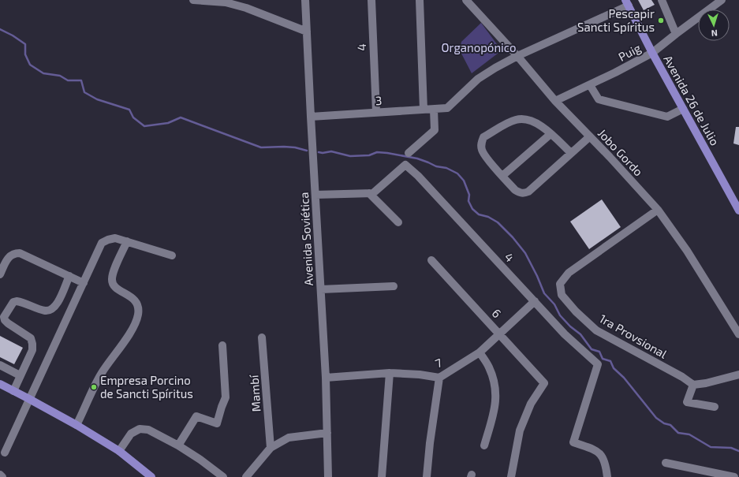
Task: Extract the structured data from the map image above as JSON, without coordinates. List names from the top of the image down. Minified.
{"streets":{"main road":["Avenida 26 de Julio"],"street":["4","Puig","3","Jobo Gordo","Avenida Soviética","6","1ra Provsional","7","Mambí"]},"crossings":[["4","3"],["4","7"],["Puig","Avenida 26 de Julio"],["Puig","Jobo Gordo"],["3","Jobo Gordo"],["3","Avenida Soviética"],["Jobo Gordo","1ra Provsional"],["Avenida Soviética","7"],["6","7"]],"parks":["Organopónico"],"places":["Pescapir Sancti Spíritus","Empresa Porcino de Sancti Spíritus"],"north":"bottom"}
